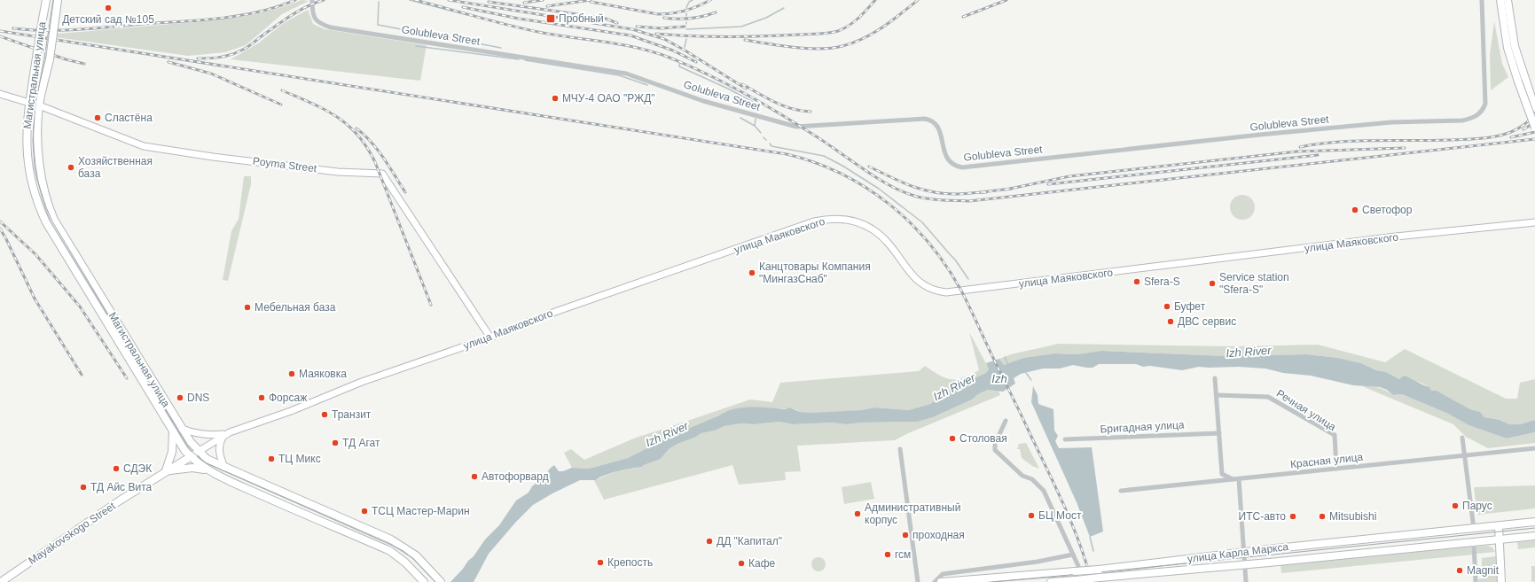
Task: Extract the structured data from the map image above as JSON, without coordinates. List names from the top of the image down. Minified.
{"streets":{"main road":["Магистральная улица","Poyma Street","улица Маяковского","Mayakovskogo Street","улица Карла Маркса"],"street":["Golubleva Street","Речная улица","Бригадная улица","Красная улица"]},"crossings":[["Магистральная улица","Poyma Street"],["Магистральная улица","улица Маяковского"],["Магистральная улица","Mayakovskogo Street"],["Poyma Street","улица Маяковского"],["улица Маяковского","Mayakovskogo Street"],["Речная улица","Красная улица"]],"water":["Izh River","Izh"],"places":{"other":["Детский сад №105","МЧУ-4 ОАО \"РЖД\"","Сластёна","Хозяйственная база","Светофор","Канцтовары Компания \"МингазСнаб\"","Sfera-S","Service station \"Sfera-S\"","Буфет","Мебельная база","ДВС сервис","Маяковка","DNS","Форсаж","Транзит","Столовая","ТД Агат","ТЦ Микс","СДЭК","Автофорвард","ТД Айс Вита","Парус","ТСЦ Мастер-Марин","Административный корпус","БЦ Мост","ИТС-авто","Mitsubishi","проходная","ДД \"Капитал\"","гсм","Крепость","Кафе","Magnit"],"transit":["Пробный"]}}
